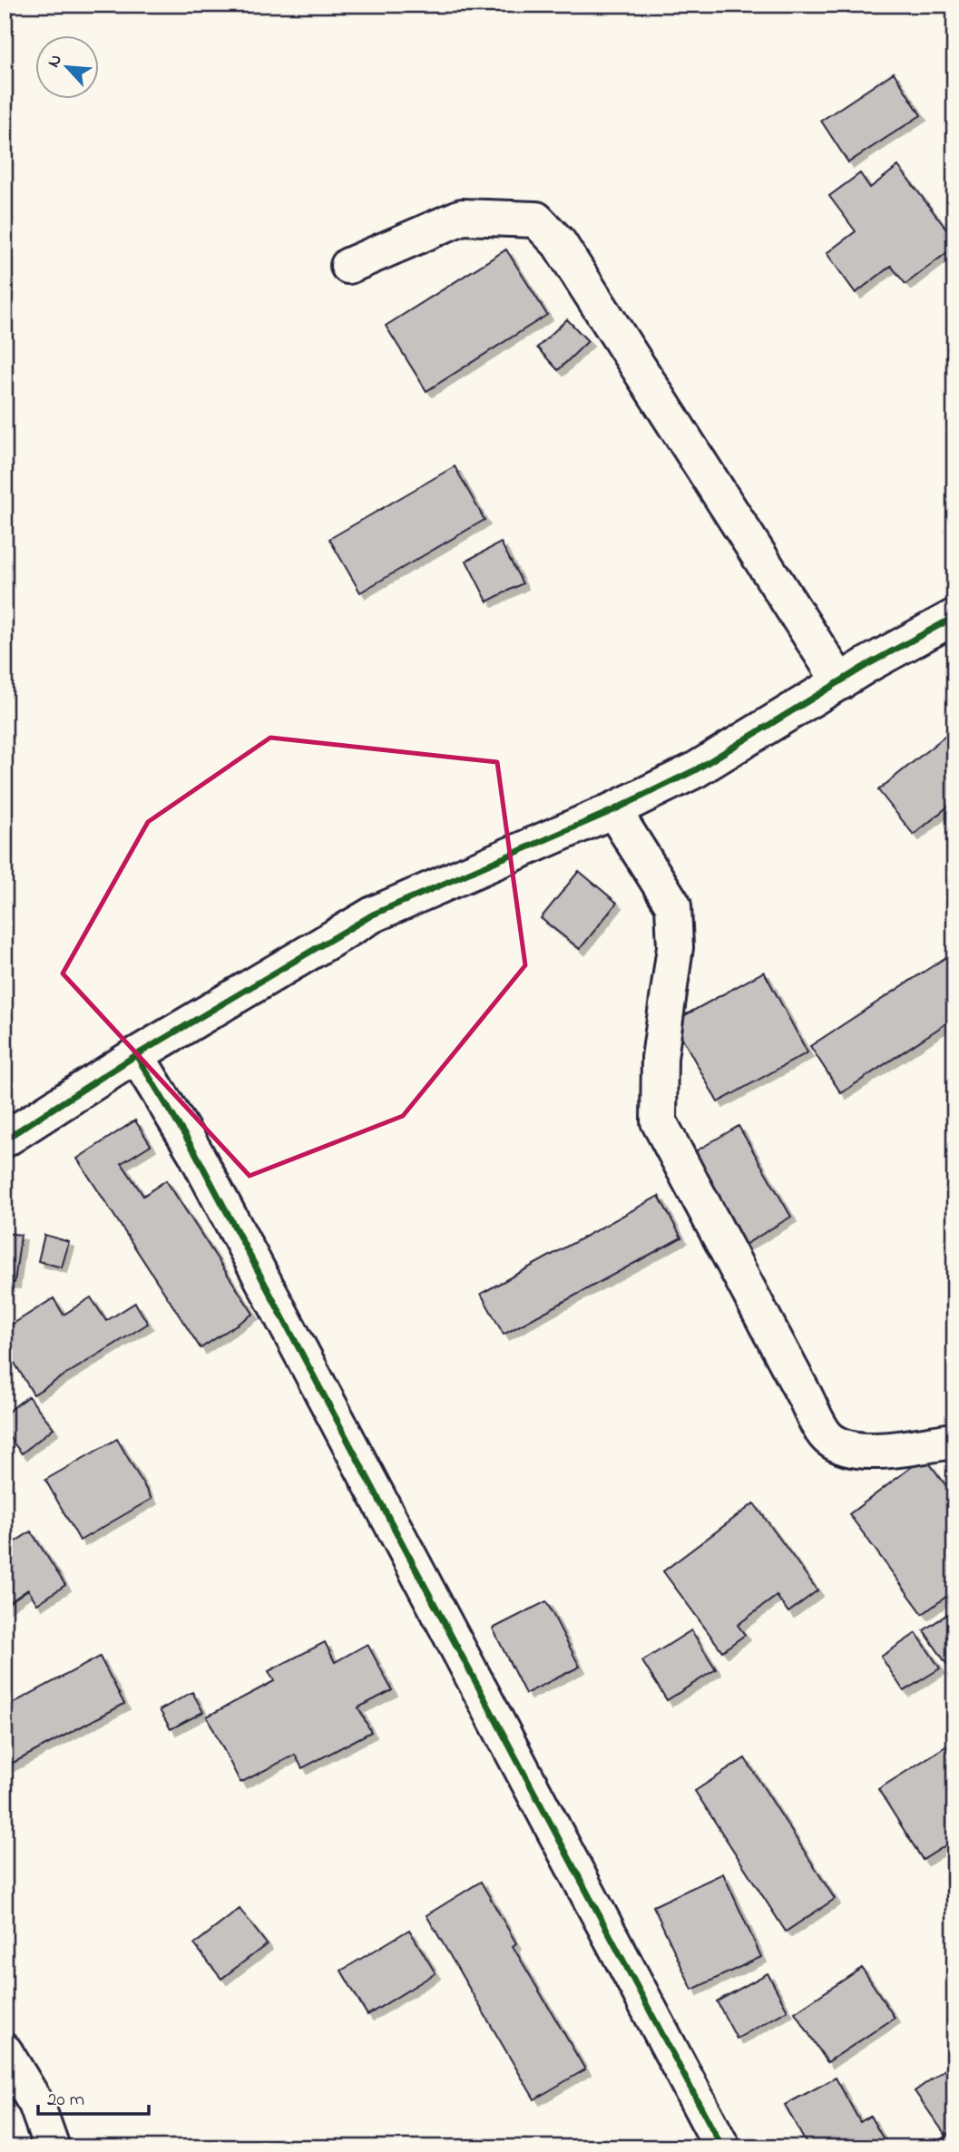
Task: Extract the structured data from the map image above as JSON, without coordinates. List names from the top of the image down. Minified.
{"scale_bar":"20 m","north":"top left"}
